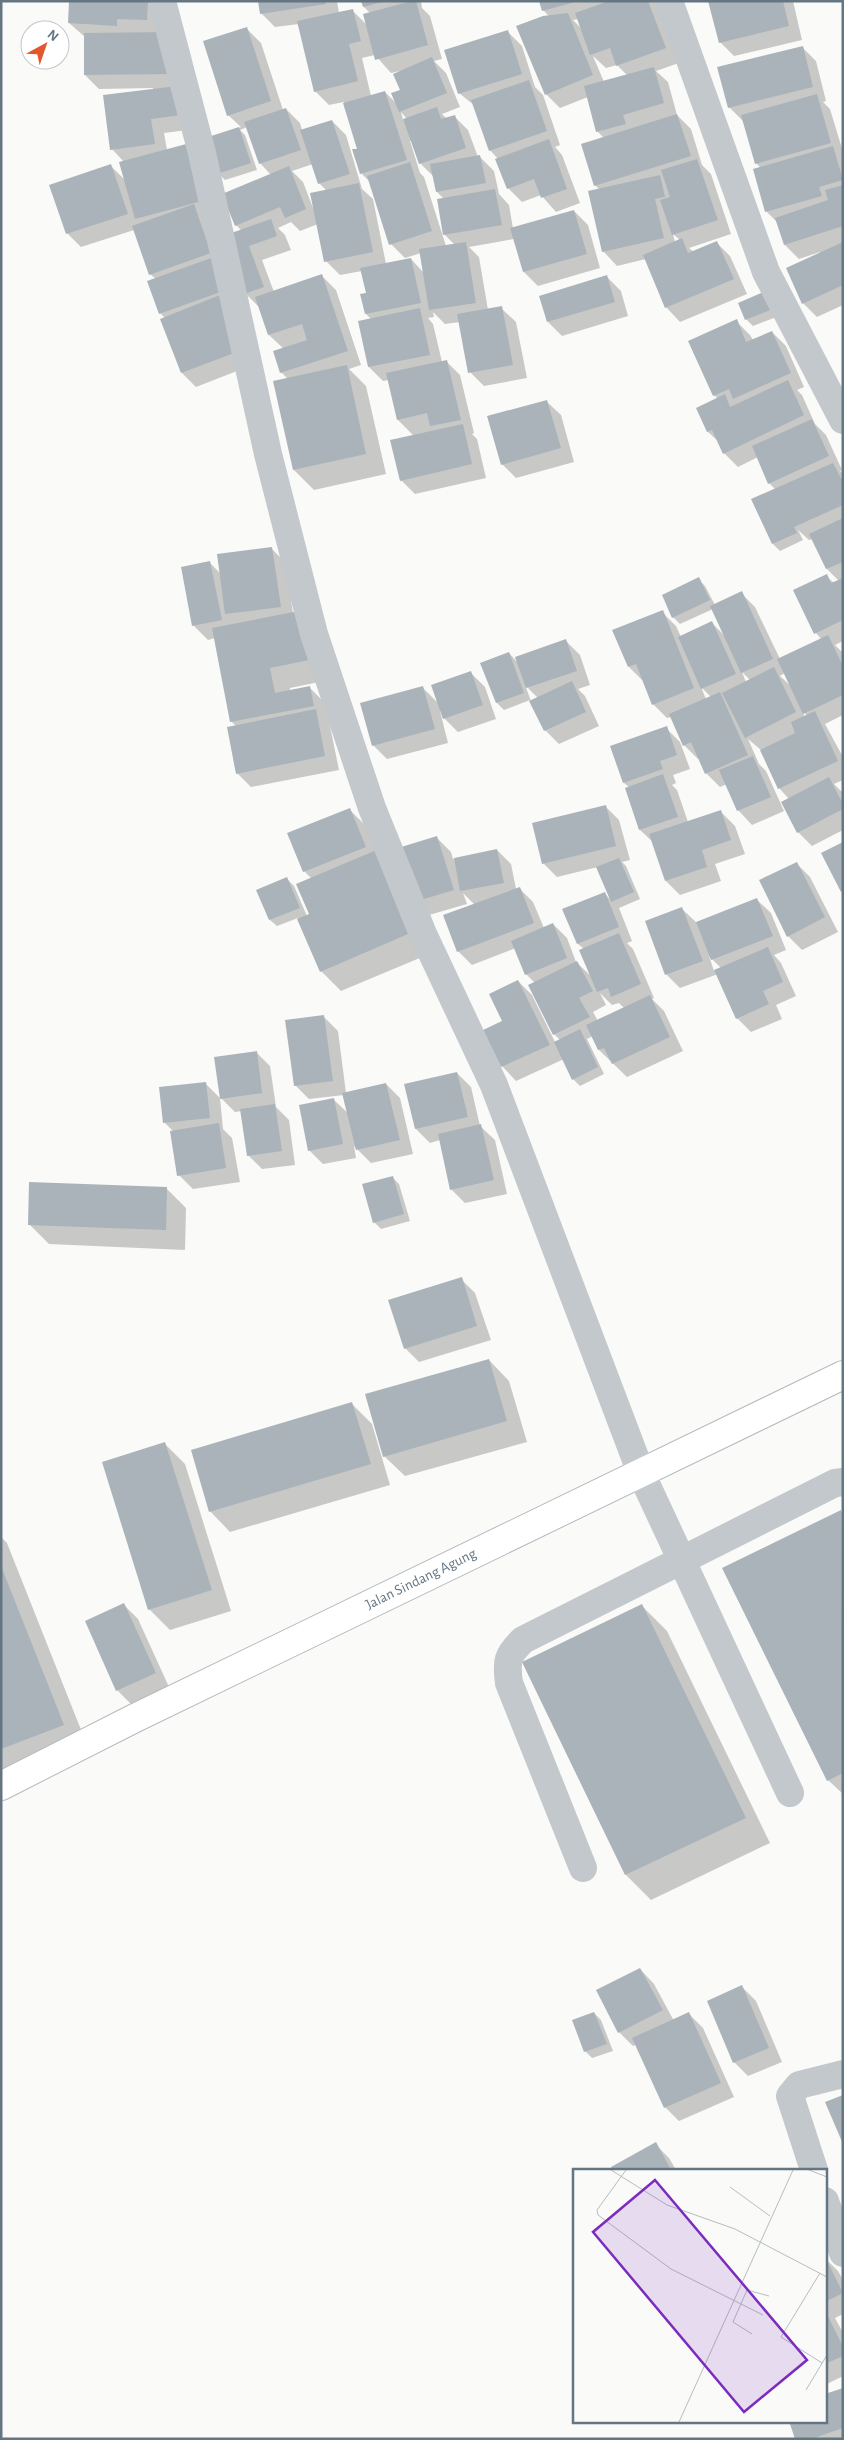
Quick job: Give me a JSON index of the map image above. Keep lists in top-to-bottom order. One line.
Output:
{"streets":{"main road":["Jalan Sindang Agung"]},"north":"top right"}
